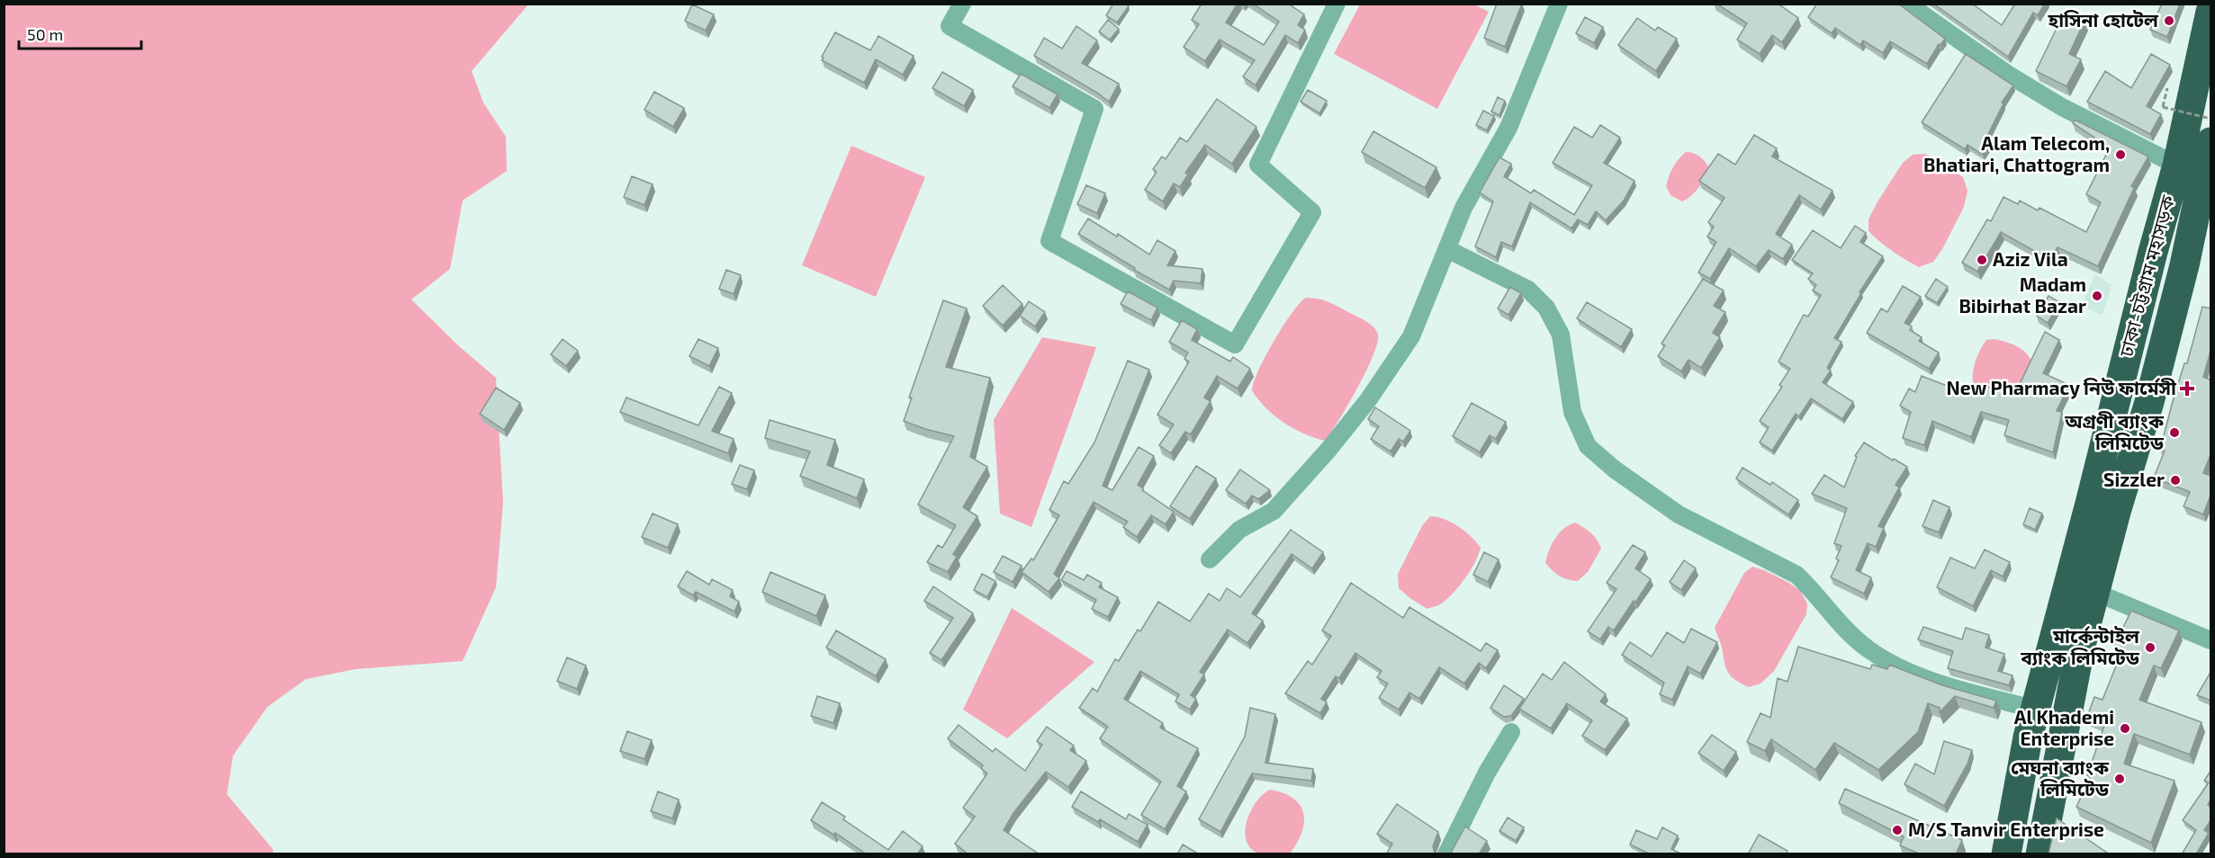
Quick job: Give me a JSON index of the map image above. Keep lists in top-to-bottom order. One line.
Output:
{"streets":{"highway":["ঢাকা-চট্টগ্রাম মহাসড়ক"]},"places":{"other":["হাসিনা হোটেল","Alam Telecom, Bhatiari, Chattogram","Aziz Vila","Madam Bibirhat Bazar","অগ্রণী ব্যাংক লিমিটেড","Sizzler","মার্কেন্টাইল ব্যাংক লিমিটেড","Al Khademi Enterprise","মেঘনা ব্যাংক লিমিটেড","M/S Tanvir Enterprise"],"health":["New Pharmacy নিউ ফার্মেসী"]},"scale_bar":"50 m"}
